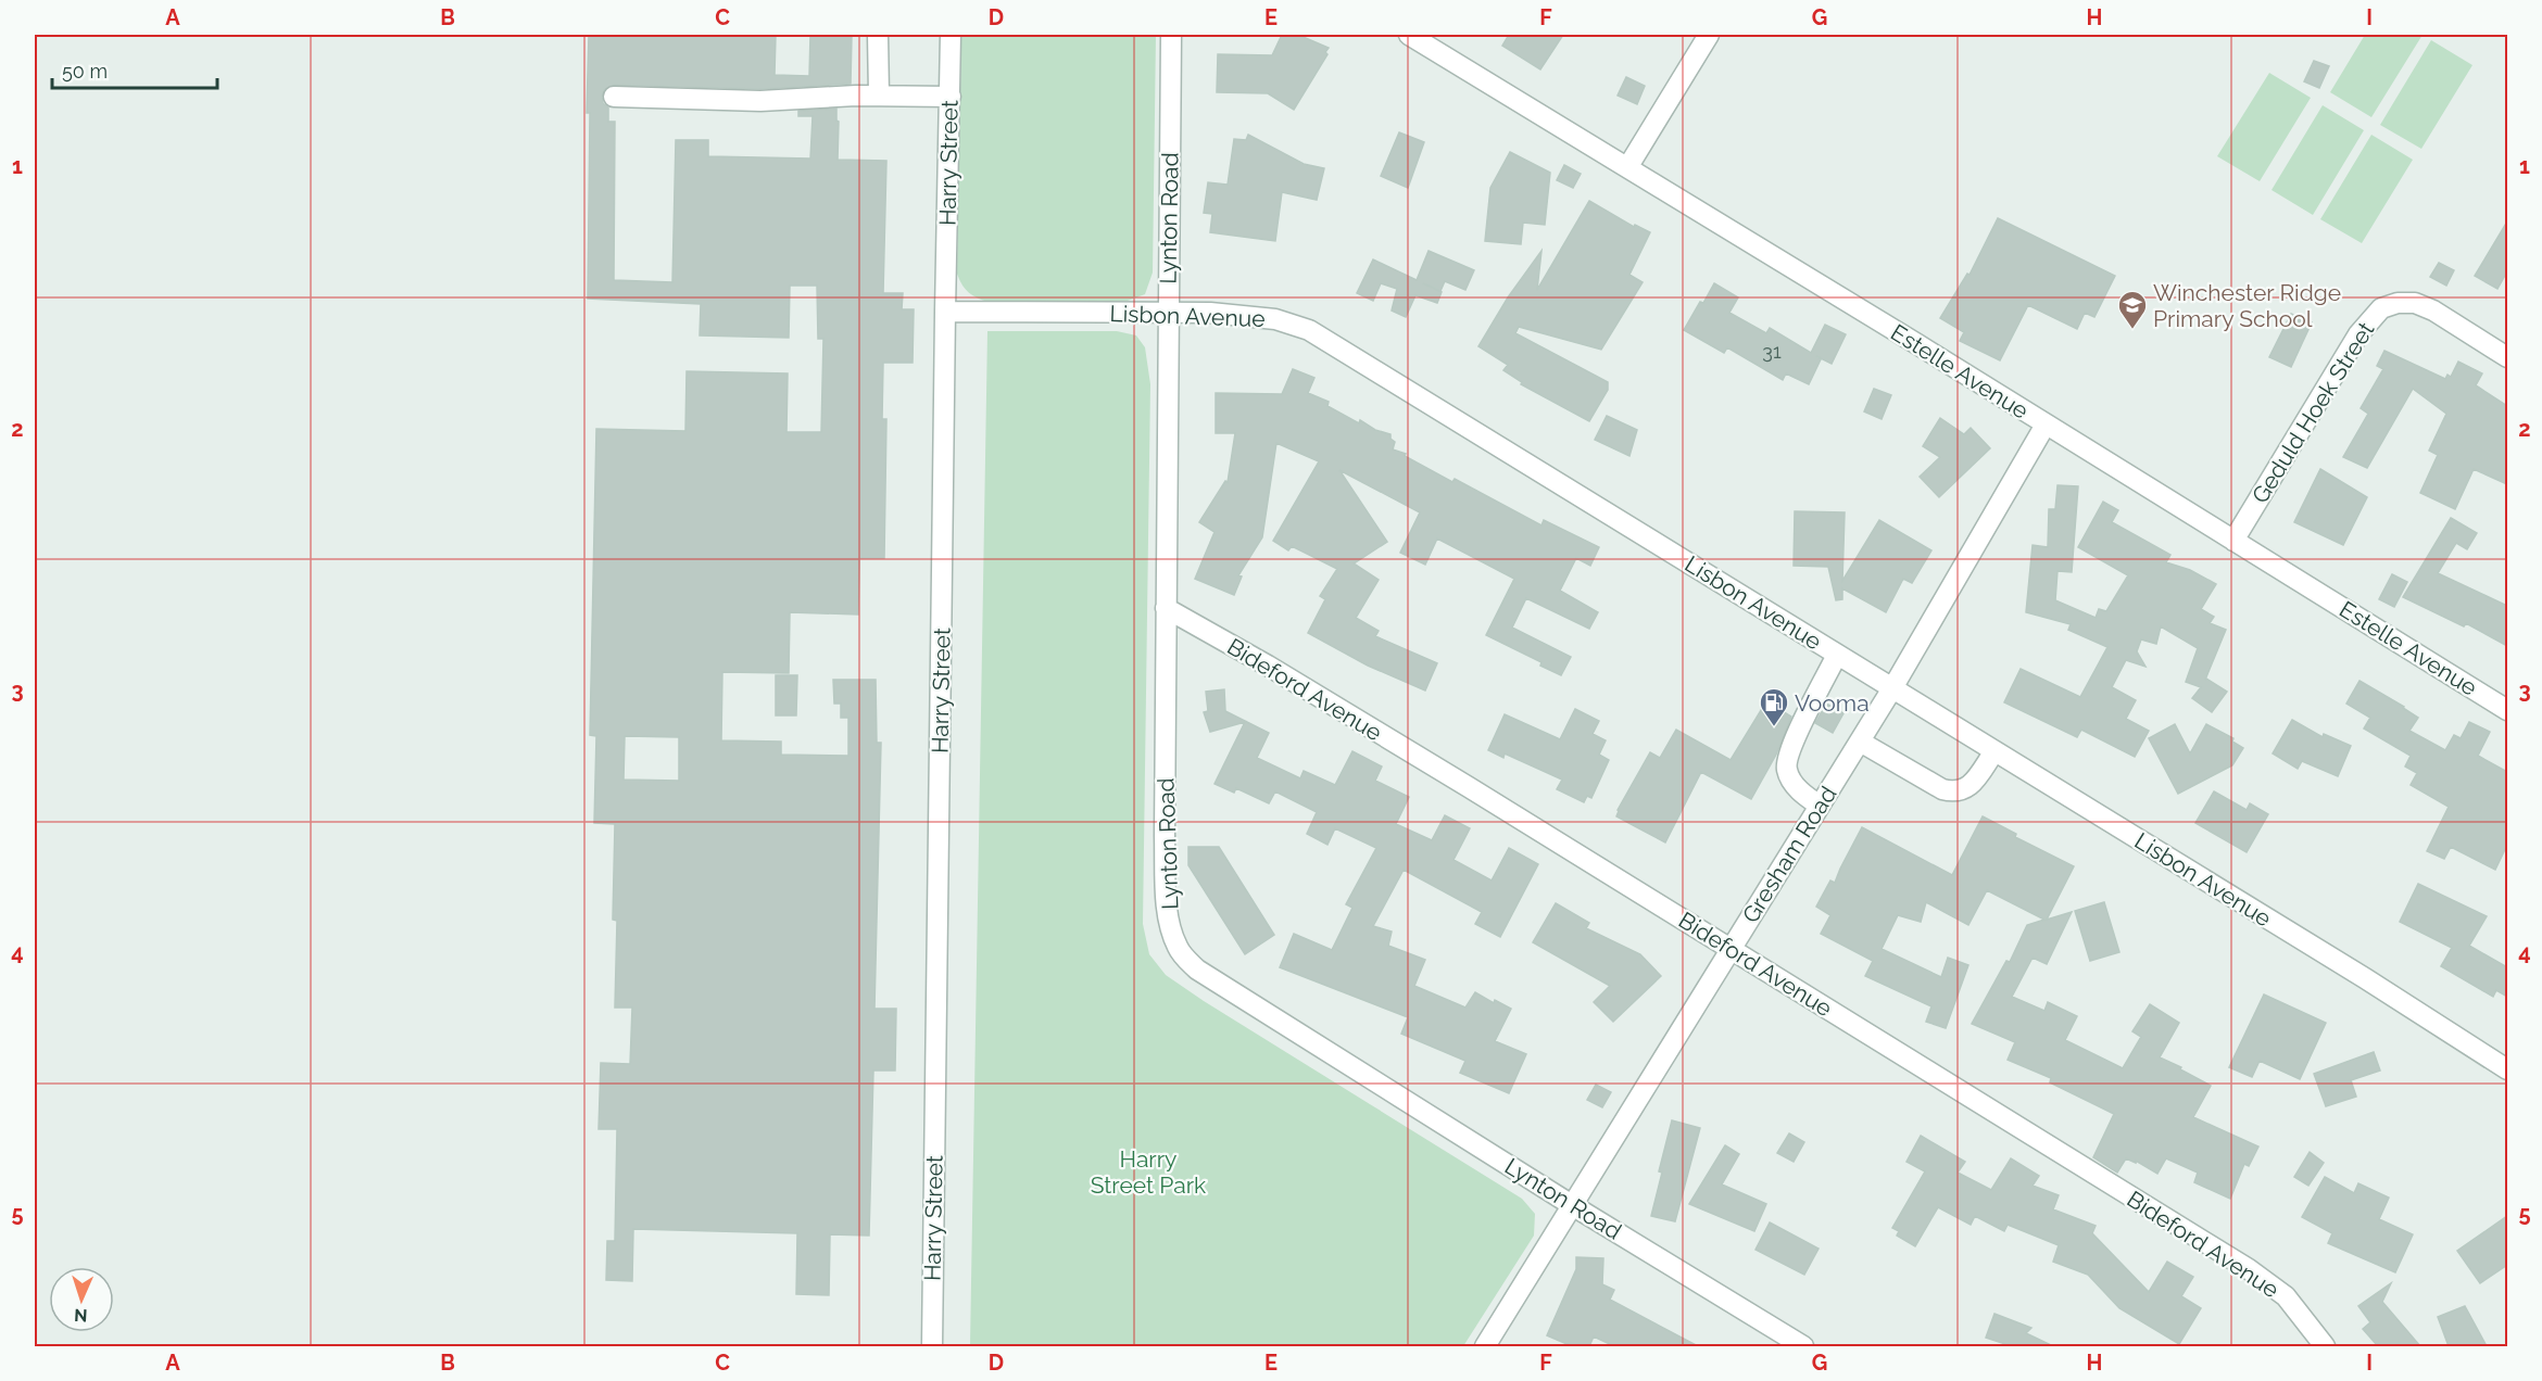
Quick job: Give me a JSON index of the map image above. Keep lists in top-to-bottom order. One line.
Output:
{"streets":{"street":["Harry Street","Lynton Road","Lisbon Avenue","Estelle Avenue","Geduld Hoek Street","Bideford Avenue","Gresham Road"]},"crossings":[["Harry Street","Lisbon Avenue"],["Lynton Road","Lisbon Avenue"],["Lynton Road","Bideford Avenue"],["Lynton Road","Gresham Road"],["Lisbon Avenue","Gresham Road"],["Estelle Avenue","Geduld Hoek Street"],["Estelle Avenue","Gresham Road"],["Bideford Avenue","Gresham Road"]],"parks":["Harry Street Park"],"places":{"school or university":["Winchester Ridge Primary School"],"fuel station":["Vooma"]},"house_numbers":["31"],"scale_bar":"50 m","north":"bottom","grid":{"columns":["A","B","C","D","E","F","G","H","I"],"rows":["1","2","3","4","5"]}}
